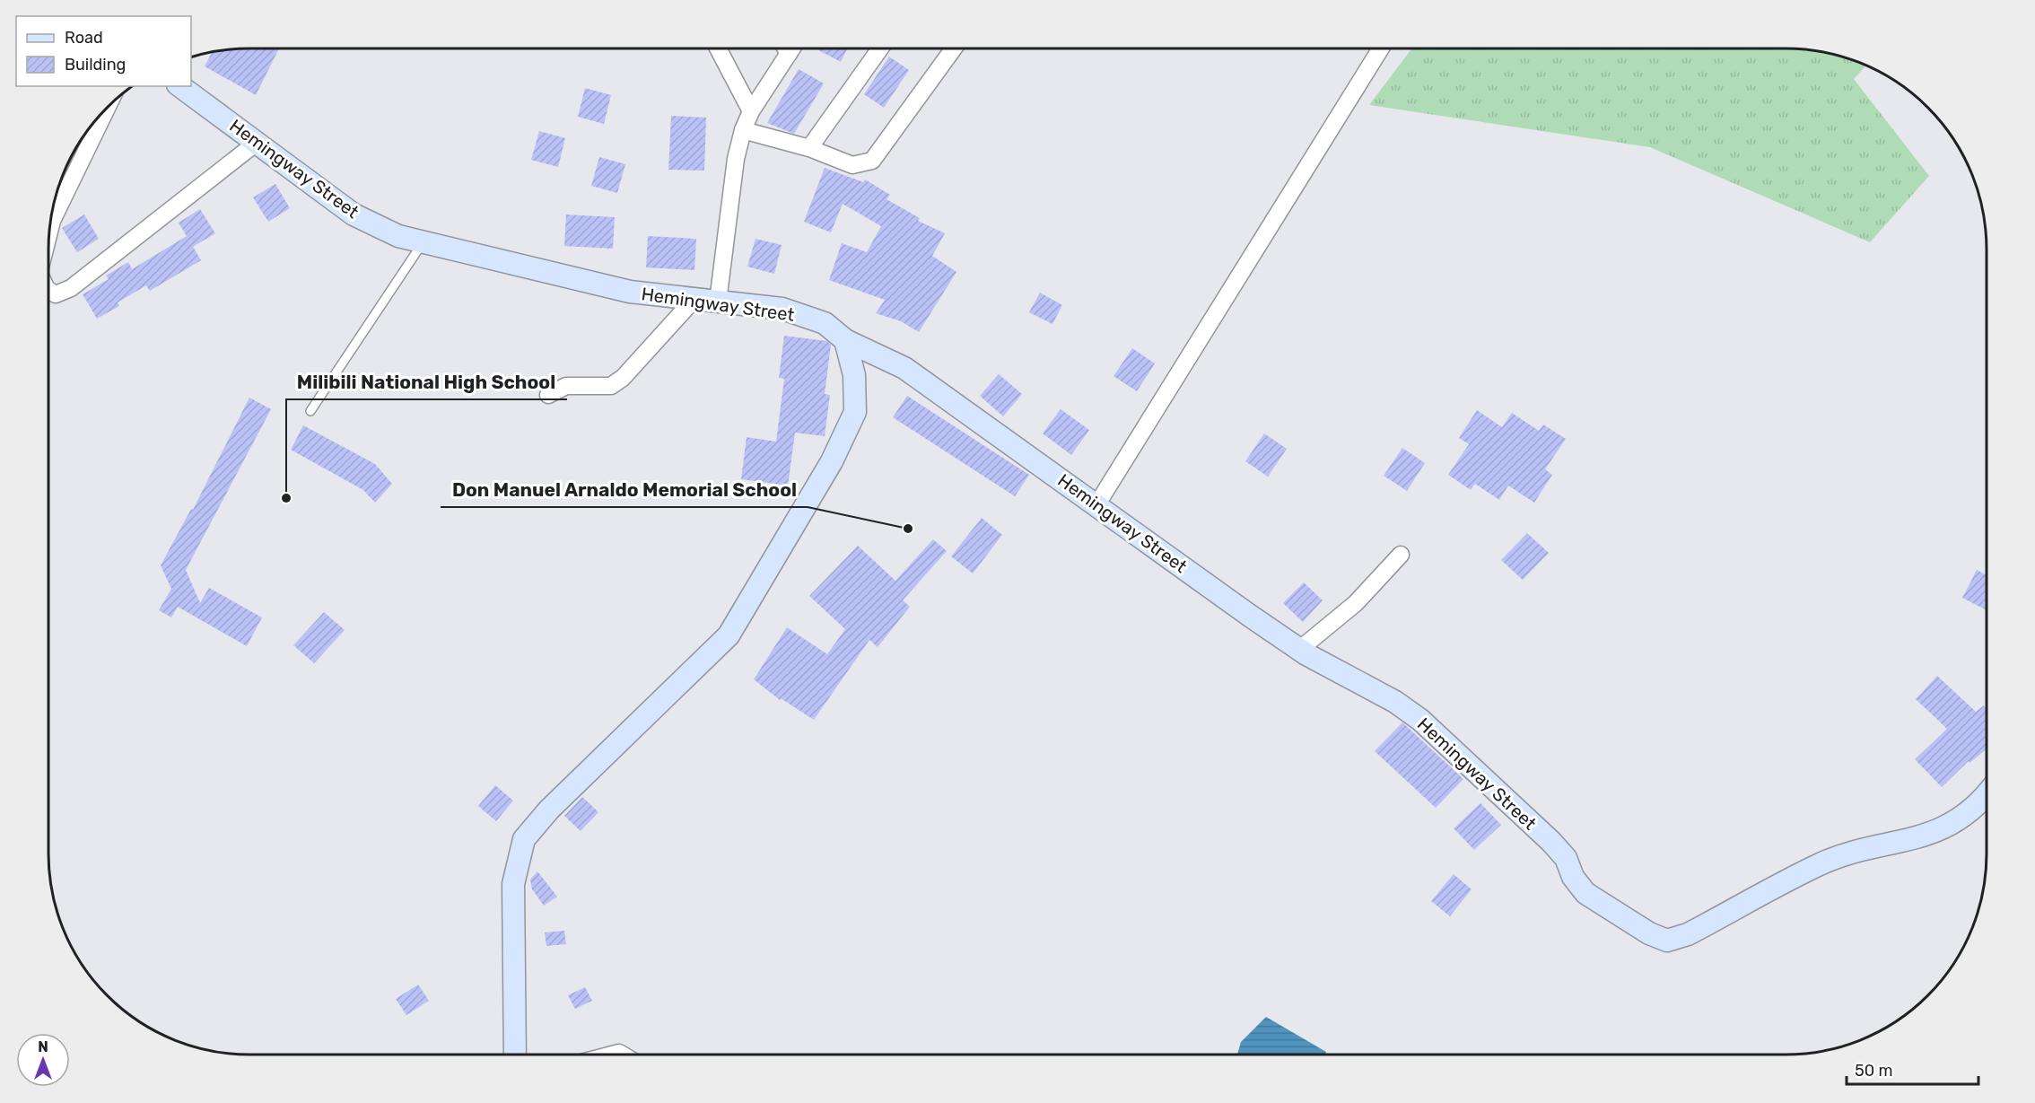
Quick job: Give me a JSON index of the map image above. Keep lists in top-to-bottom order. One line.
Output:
{"streets":{"main road":["Hemingway Street"]},"places":["Milibili National High School","Don Manuel Arnaldo Memorial School"],"legend":["Road","Building"],"scale_bar":"50 m","north":"top"}
